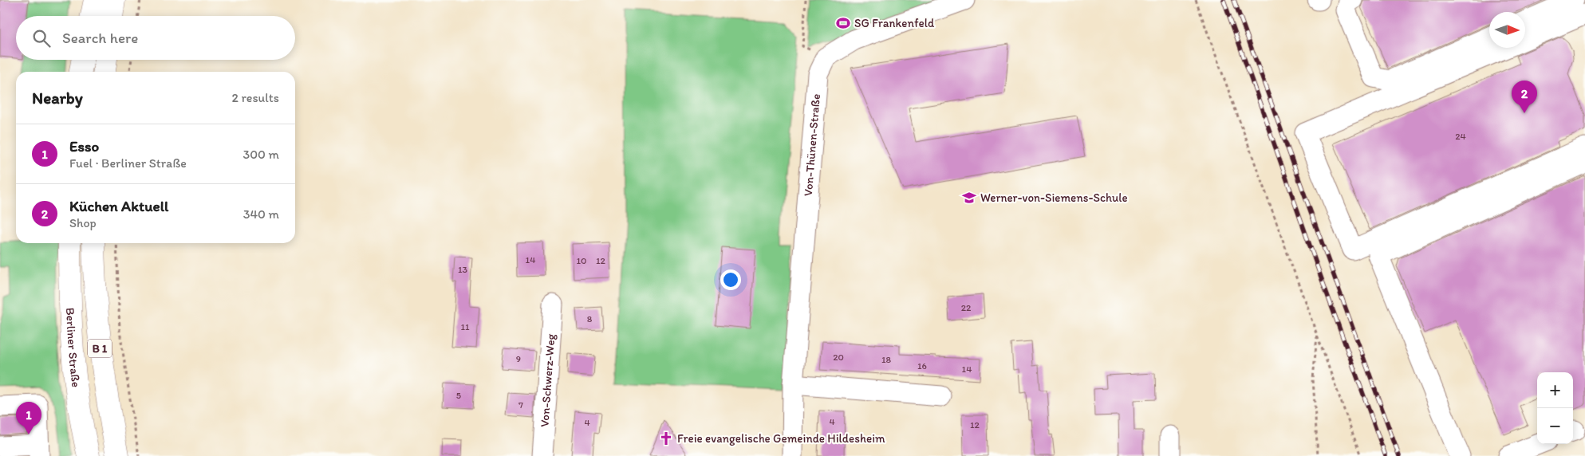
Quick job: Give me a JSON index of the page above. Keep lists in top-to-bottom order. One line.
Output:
{"streets":{"main road":["Berliner Straße","B 1"],"street":["Von-Thünen-Straße","Von-Schwerz-Weg"]},"places":{"sports":["SG Frankenfeld"],"school or university":["Werner-von-Siemens-Schule"],"church":["Freie evangelische Gemeinde Hildesheim"]},"house_numbers":["24","14","10","12","13","22","8","11","20","9","18","16","14","5","7","4","4","12"],"north":"right","page":{"search":"Search here","heading":["Nearby","2 results"],"pins":["2","1"],"list":[{"mark":"1","name":"Esso","note":"Fuel · Berliner Straße","value":"300 m"},{"mark":"2","name":"Küchen Aktuell","note":"Shop","value":"340 m"}],"map_buttons":["+","−"]}}
